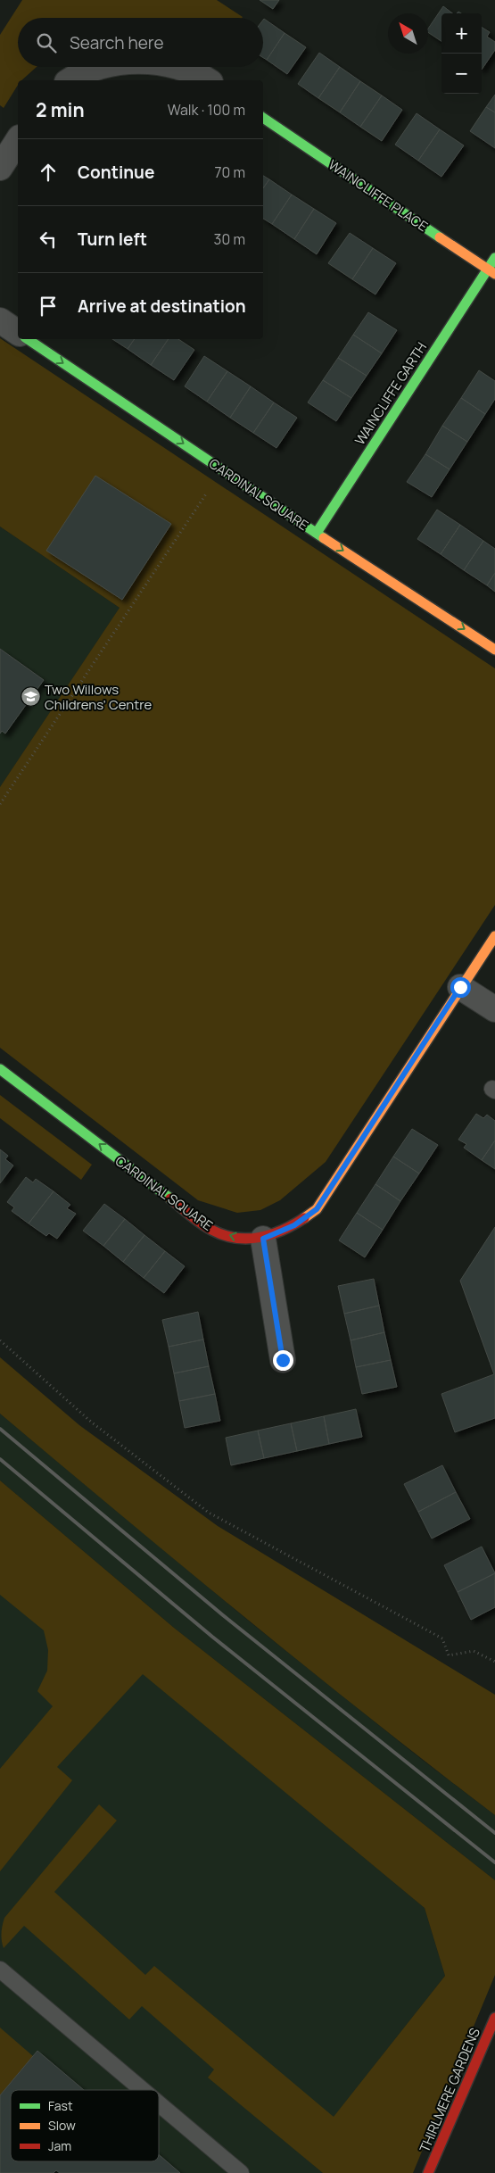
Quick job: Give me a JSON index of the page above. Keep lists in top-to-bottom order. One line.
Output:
{"streets":{"street":["WAINCLIFFE PLACE","WAINCLIFFE GARTH","CARDINAL SQUARE","THIRLMERE GARDENS"]},"crossings":[["WAINCLIFFE PLACE","WAINCLIFFE GARTH"],["WAINCLIFFE GARTH","CARDINAL SQUARE"]],"places":{"school or university":["Two Willows Childrens' Centre"]},"legend":["Fast","Slow","Jam"],"north":"top left","page":{"map_buttons":["+","−"],"search":"Search here","heading":["2 min","Walk · 100 m"],"list":[["Continue","70 m"],["Turn left","30 m"],"Arrive at destination"]}}
